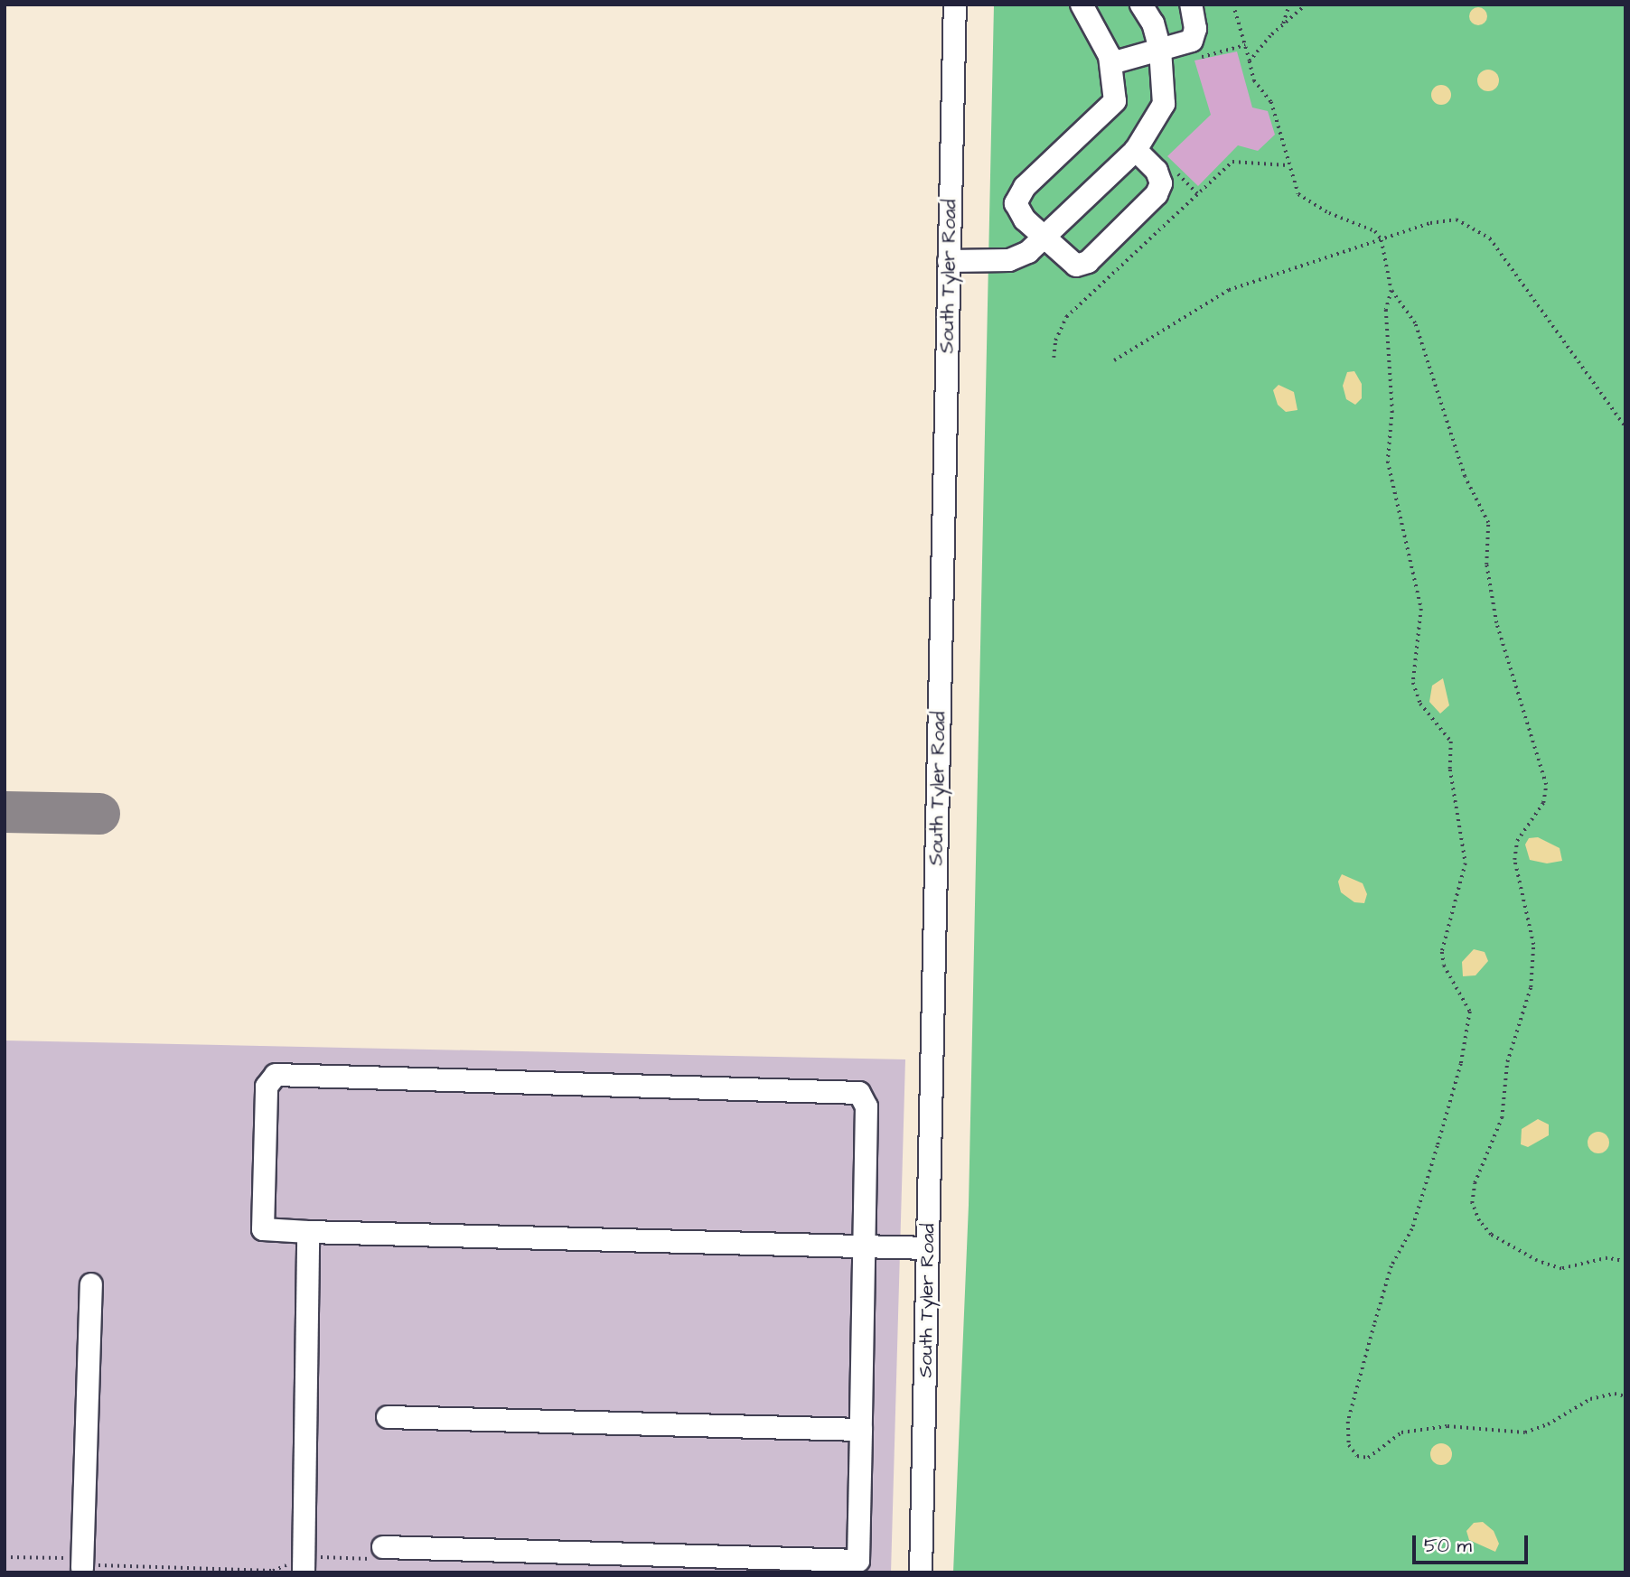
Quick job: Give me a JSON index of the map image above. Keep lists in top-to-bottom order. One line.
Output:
{"streets":{"street":["South Tyler Road"]},"scale_bar":"50 m"}
